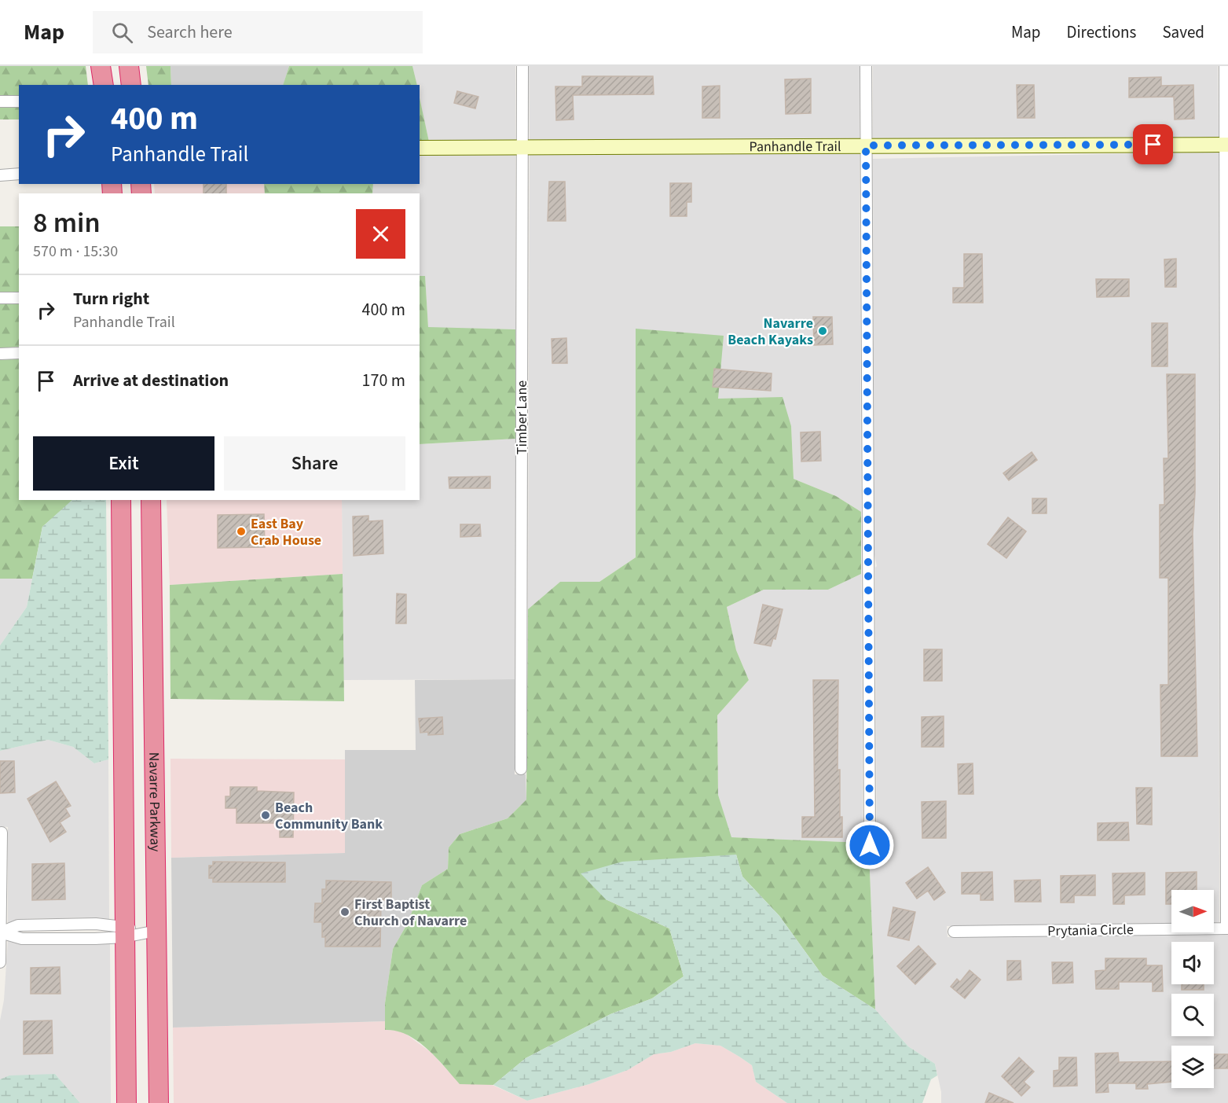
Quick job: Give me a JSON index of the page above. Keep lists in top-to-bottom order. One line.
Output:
{"streets":{"highway":["Navarre Parkway"],"street":["Panhandle Trail","Timber Lane","Prytania Circle"]},"crossings":[["Panhandle Trail","Timber Lane"]],"places":["Navarre Beach Kayaks","East Bay Crab House","Beach Community Bank","First Baptist Church of Navarre"],"north":"right","page":{"header":"Map","search":"Search here","nav":["Map","Directions","Saved"],"turn":["400 m","Panhandle Trail"],"heading":["8 min","570 m · 15:30"],"list":[{"name":"Turn right","note":"Panhandle Trail","value":"400 m"},{"name":"Arrive at destination","value":"170 m"}],"buttons":["Exit","Share"]}}
